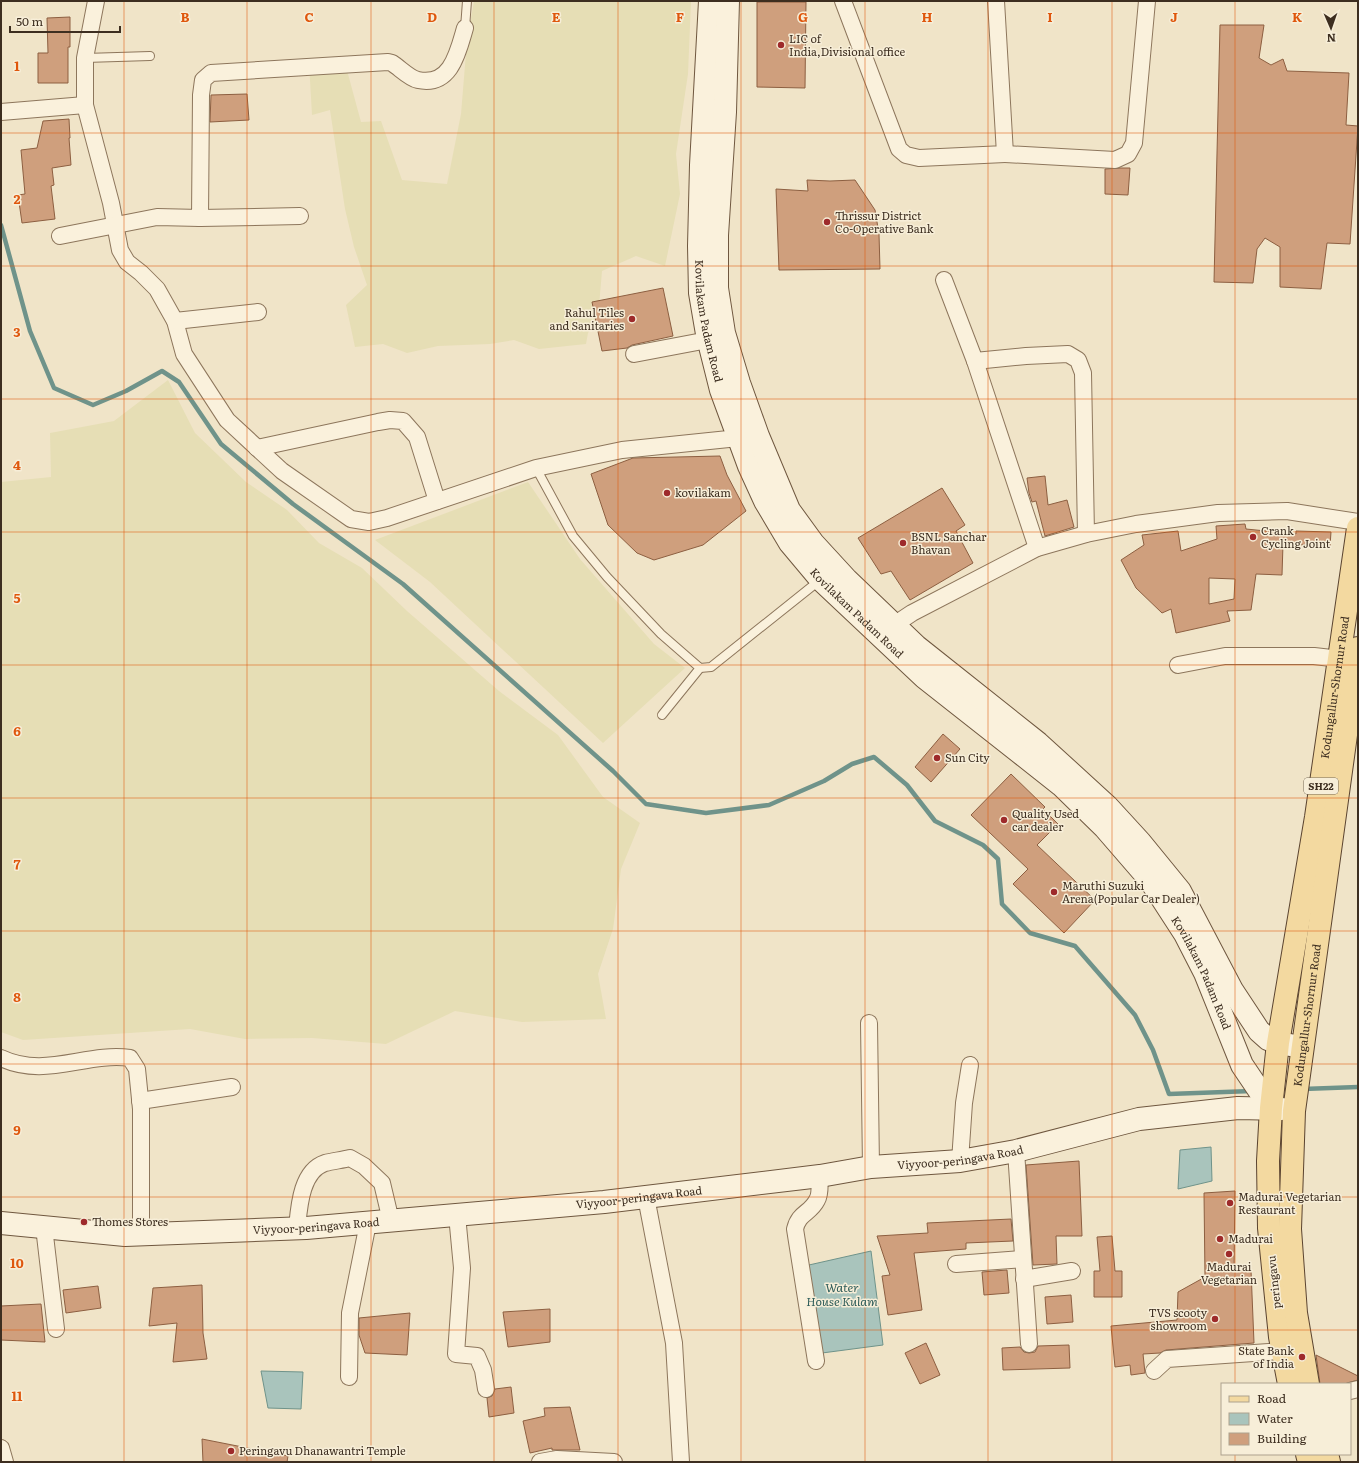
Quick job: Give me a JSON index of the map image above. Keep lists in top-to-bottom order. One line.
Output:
{"streets":{"main road":["Kovilakam Padam Road","Kodungallur-Shornur Road","SH22","Viyyoor-peringava Road","peringavu"]},"crossings":[["Kovilakam Padam Road","Kodungallur-Shornur Road"],["Kodungallur-Shornur Road","Viyyoor-peringava Road"],["Kodungallur-Shornur Road","peringavu"],["Viyyoor-peringava Road","peringavu"]],"water":["Water House Kulam"],"places":["LIC of India,Divisional office","Thrissur District Co-Operative Bank","Rahul Tiles and Sanitaries","kovilakam","Crank Cycling Joint","BSNL Sanchar Bhavan","Sun City","Quality Used car dealer","Maruthi Suzuki Arena(Popular Car Dealer)","Madurai Vegetarian Restaurant","Thomes Stores","Madurai","Madurai Vegetarian","TVS scooty showroom","State Bank of India","Peringavu Dhanawantri Temple"],"legend":["Road","Water","Building"],"scale_bar":"50 m","north":"bottom","grid":{"columns":["B","C","D","E","F","G","H","I","J","K"],"rows":["1","2","3","4","5","6","7","8","9","10","11"]}}
